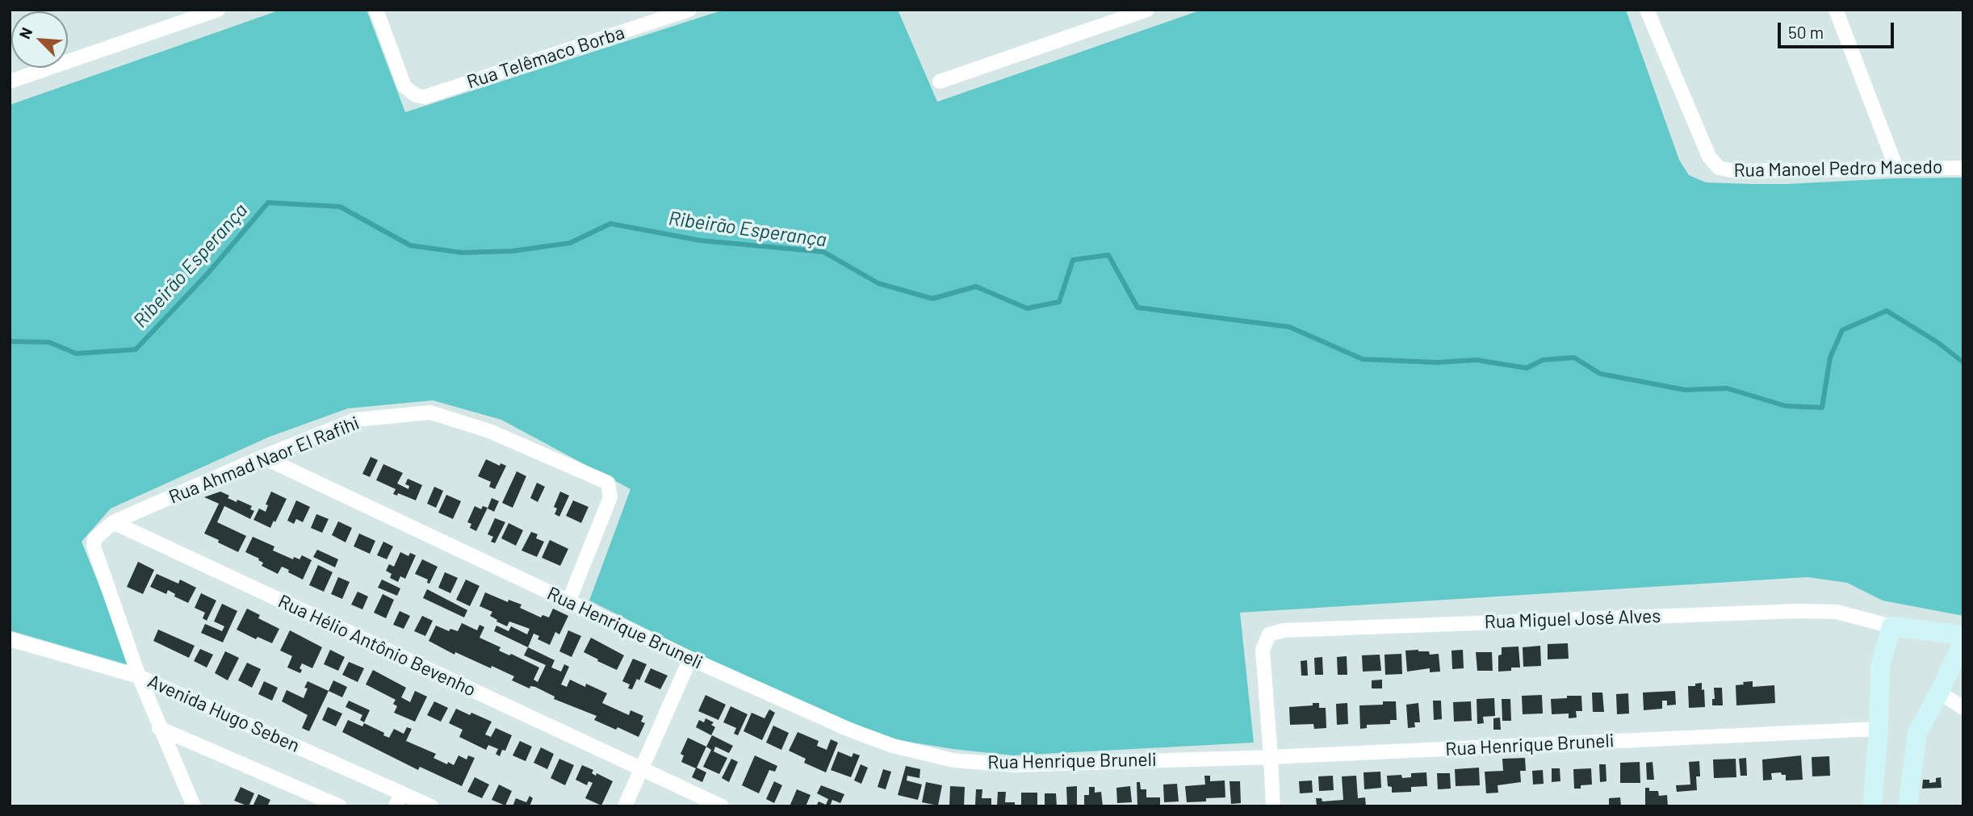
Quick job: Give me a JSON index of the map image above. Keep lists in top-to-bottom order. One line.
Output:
{"streets":{"street":["Rua Telêmaco Borba","Rua Manoel Pedro Macedo","Rua Ahmad Naor El Rafihi","Rua Miguel José Alves","Rua Henrique Bruneli","Rua Hélio Antônio Bevenho","Avenida Hugo Seben"]},"crossings":[["Rua Ahmad Naor El Rafihi","Rua Henrique Bruneli"],["Rua Ahmad Naor El Rafihi","Rua Hélio Antônio Bevenho"],["Rua Ahmad Naor El Rafihi","Avenida Hugo Seben"],["Rua Miguel José Alves","Rua Henrique Bruneli"]],"water":["Ribeirão Esperança"],"scale_bar":"50 m","north":"top left"}
